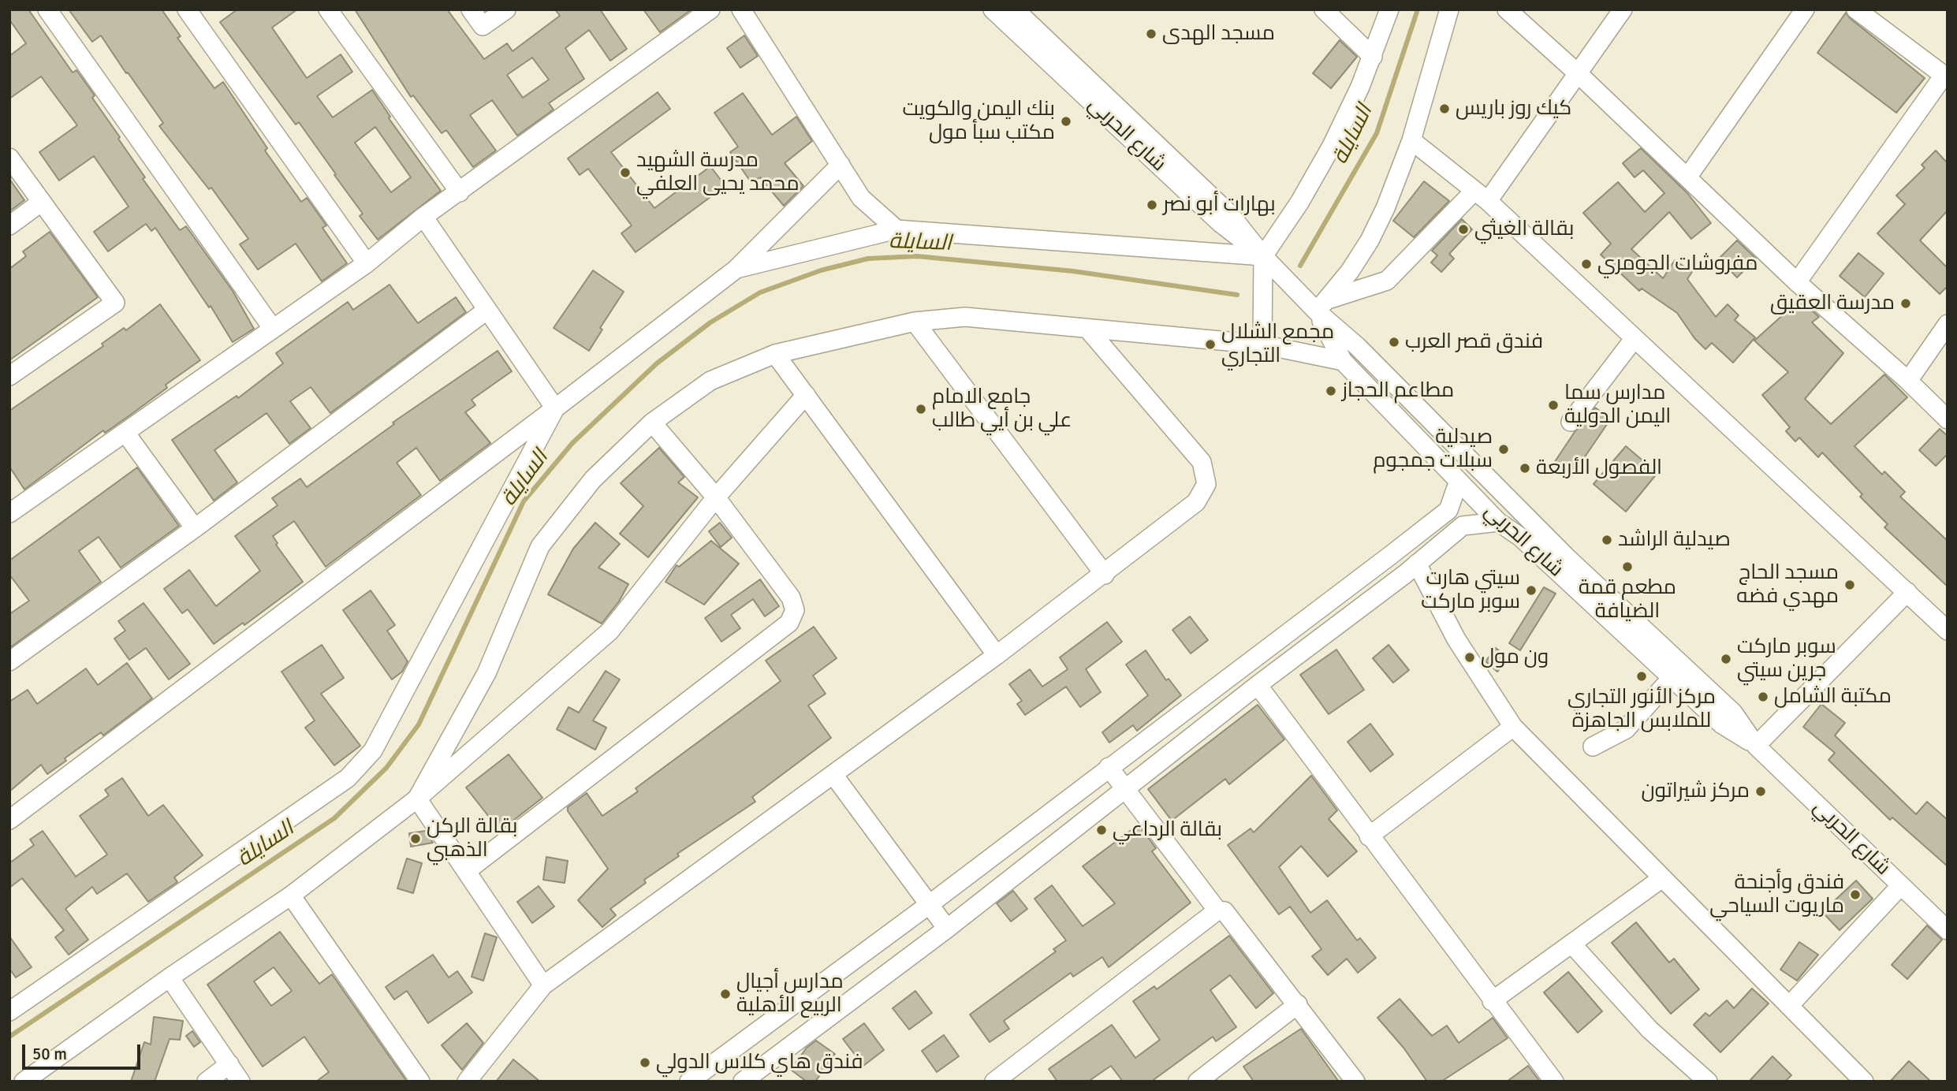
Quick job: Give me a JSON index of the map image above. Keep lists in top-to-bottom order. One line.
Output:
{"streets":{"street":["شارع الحربي"]},"water":["السايلة"],"places":["مسجد الهدى","كيك روز باريس","بنك اليمن والكويت مكتب سبأ مول","مدرسة الشهيد محمد يحيى العلفي","بهارات أبو نصر","بقالة الغيثي","مفروشات الجومري","مدرسة العقيق","فندق قصر العرب","مجمع الشلال التجاري","مطاعم الحجاز","مدارس سما اليمن الدولية","جامع الامام علي بن أيي طالب","صيدلية سبلات جمجوم","الفصول الأربعة","صيدلية الراشد","مطعم قمة الضيافة","مسجد الحاج مهدي فضه","سيتي هارت سوبر ماركت","ون مول","سوبر ماركت جرين سيتي","مركز الأنور التجاري للملابس الجاهزة","مكتبة الشامل","مركز شيراتون","بقالة الرداعي","بقالة الركن الذهبي","فندق وأجنحة ماريوت السياحي","مدارس أجيال الربيع الأهلية","فندق هاي كلاس الدولي"],"scale_bar":"50 m"}
